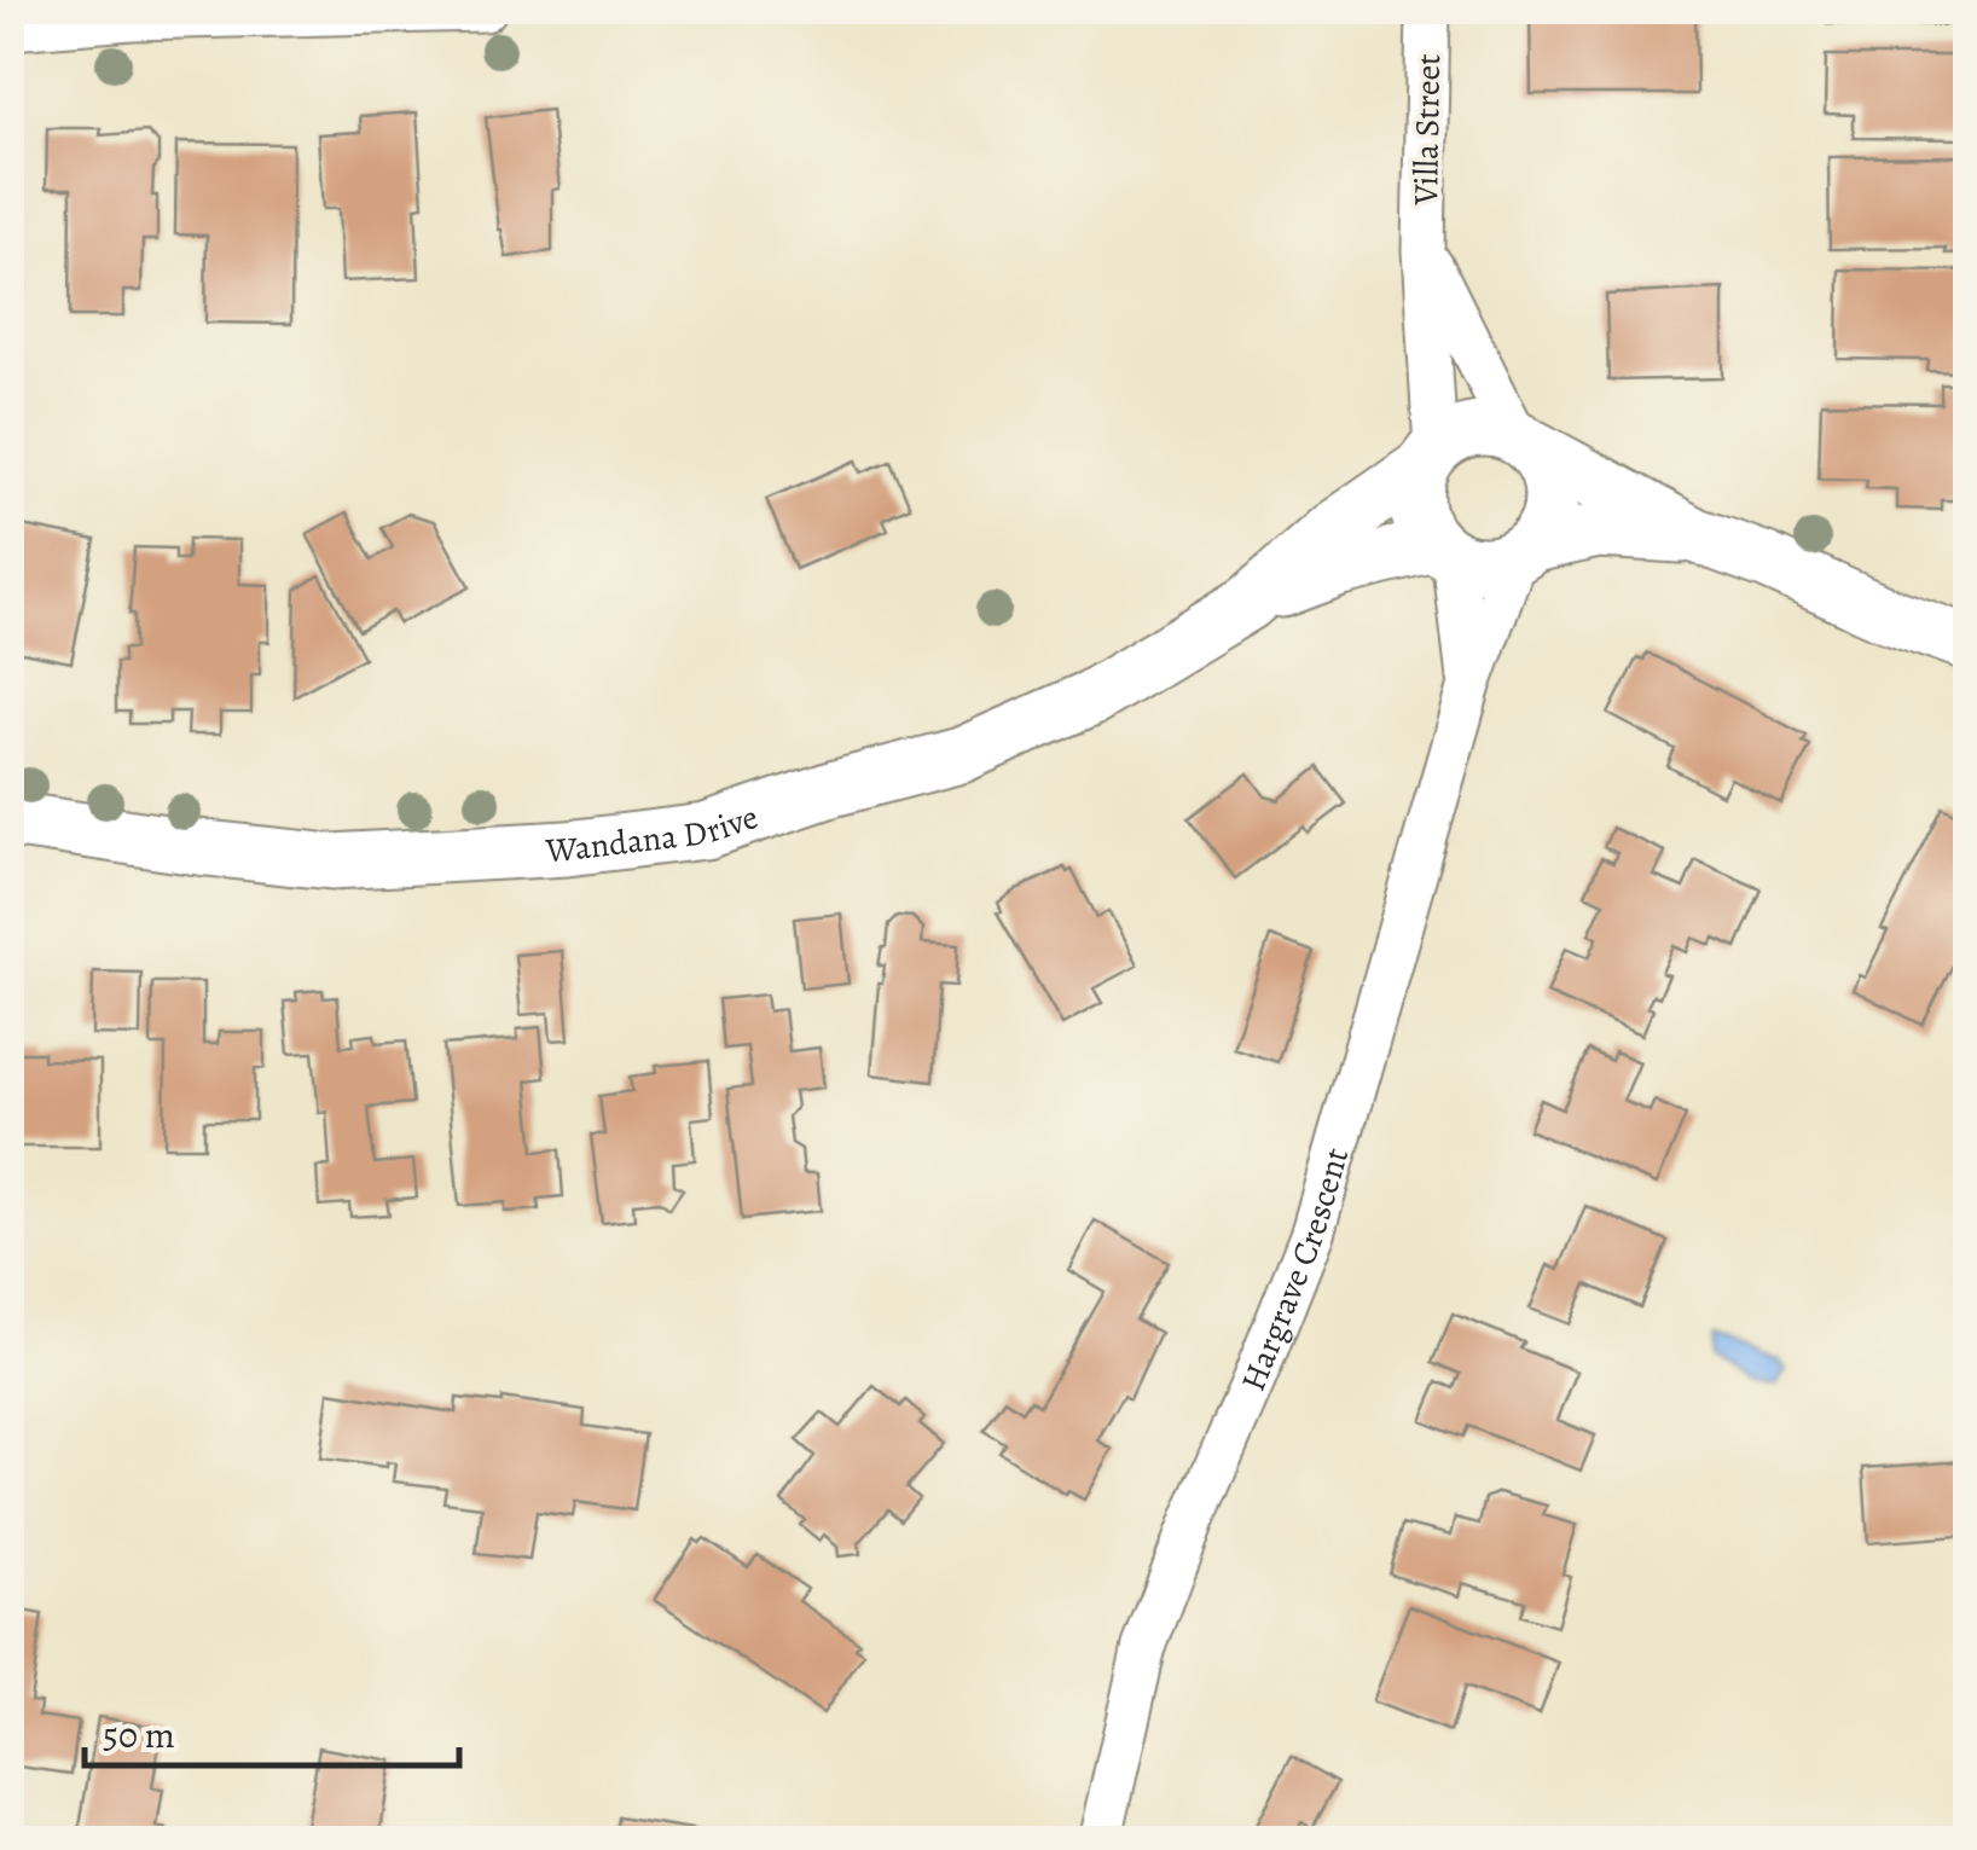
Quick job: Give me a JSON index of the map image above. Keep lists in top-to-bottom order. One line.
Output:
{"streets":{"street":["Villa Street","Wandana Drive","Hargrave Crescent"]},"crossings":[["Villa Street","Wandana Drive"],["Villa Street","Hargrave Crescent"],["Wandana Drive","Hargrave Crescent"]],"scale_bar":"50 m"}
